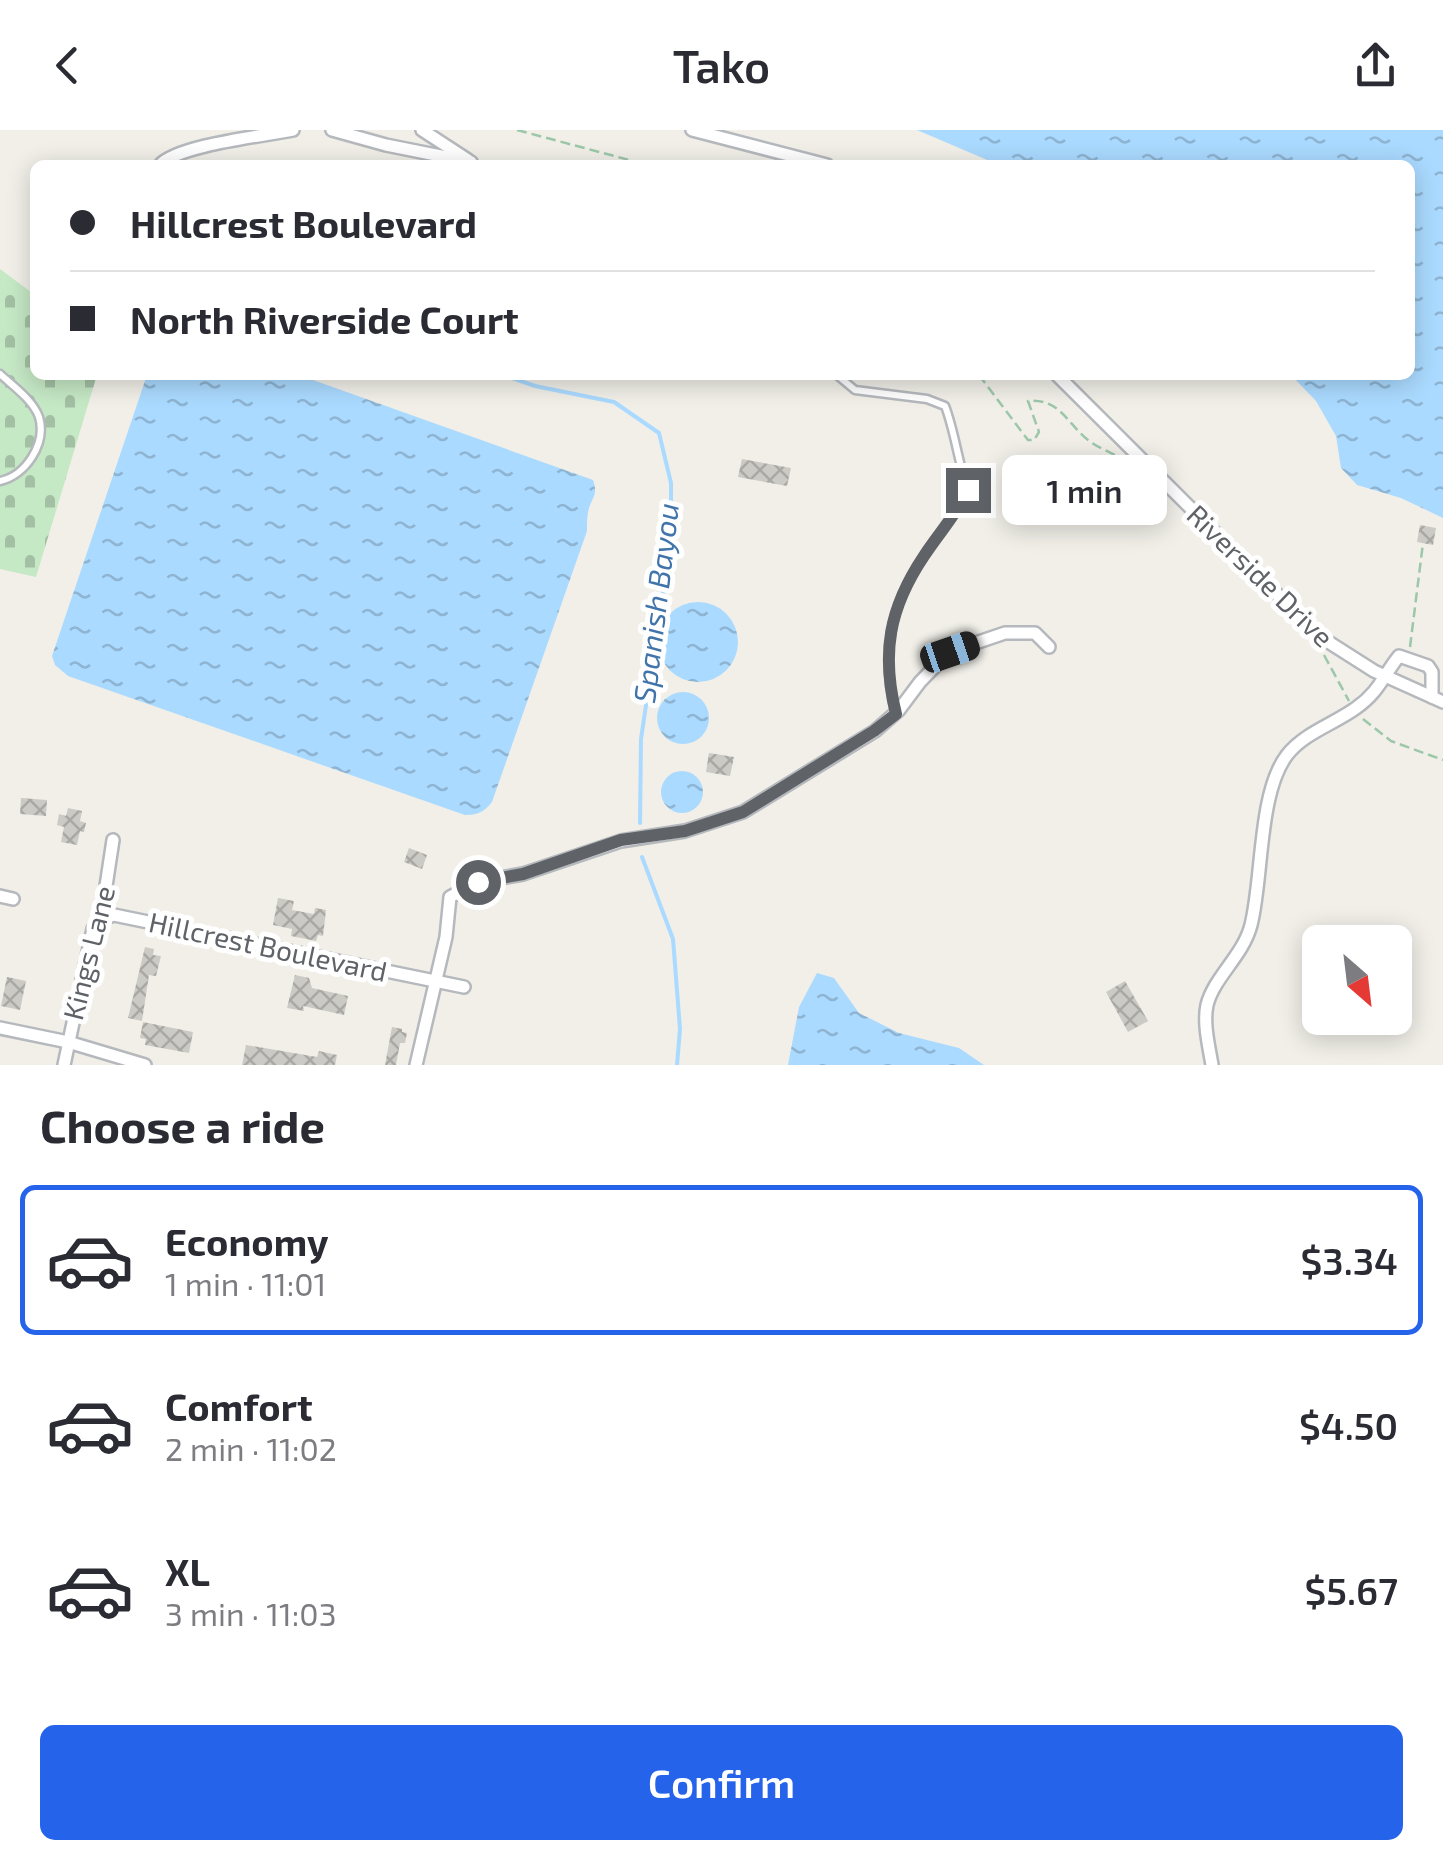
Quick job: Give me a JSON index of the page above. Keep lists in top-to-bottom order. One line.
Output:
{"streets":{"street":["Riverside Drive","Hillcrest Boulevard","Kings Lane"]},"crossings":[["Hillcrest Boulevard","Kings Lane"]],"water":["Spanish Bayou"],"north":"bottom right","page":{"header":"Tako","banner":["Hillcrest Boulevard","North Riverside Court"],"bubble":"1 min","heading":"Choose a ride","list":[{"name":"Economy","note":"1 min · 11:01","value":"$3.34"},{"name":"Comfort","note":"2 min · 11:02","value":"$4.50"},{"name":"XL","note":"3 min · 11:03","value":"$5.67"}],"buttons":"Confirm"}}
